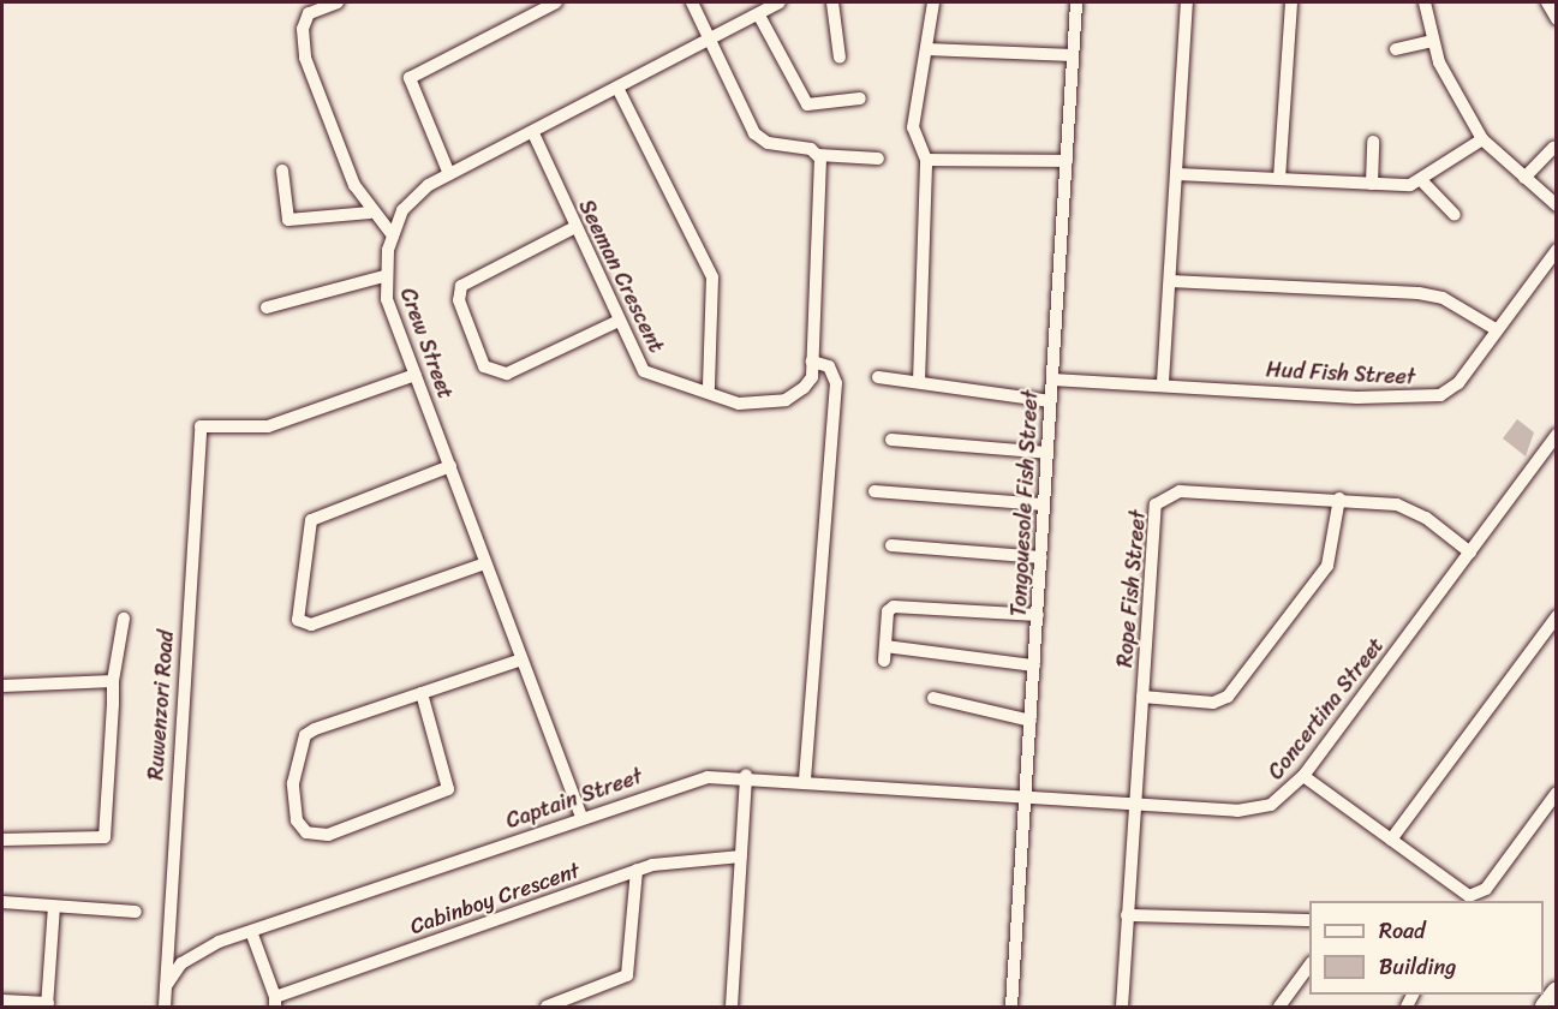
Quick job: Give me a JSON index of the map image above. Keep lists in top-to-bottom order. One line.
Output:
{"streets":{"street":["Seeman Crescent","Crew Street","Hud Fish Street","Tongouesole Fish Street","Rope Fish Street","Ruwenzori Road","Concertina Street","Captain Street","Cabinboy Crescent"]},"crossings":[["Seeman Crescent","Crew Street"],["Crew Street","Ruwenzori Road"],["Crew Street","Captain Street"],["Hud Fish Street","Tongouesole Fish Street"],["Tongouesole Fish Street","Concertina Street"],["Tongouesole Fish Street","Captain Street"],["Rope Fish Street","Concertina Street"],["Ruwenzori Road","Captain Street"],["Concertina Street","Captain Street"]],"legend":["Road","Building"]}
